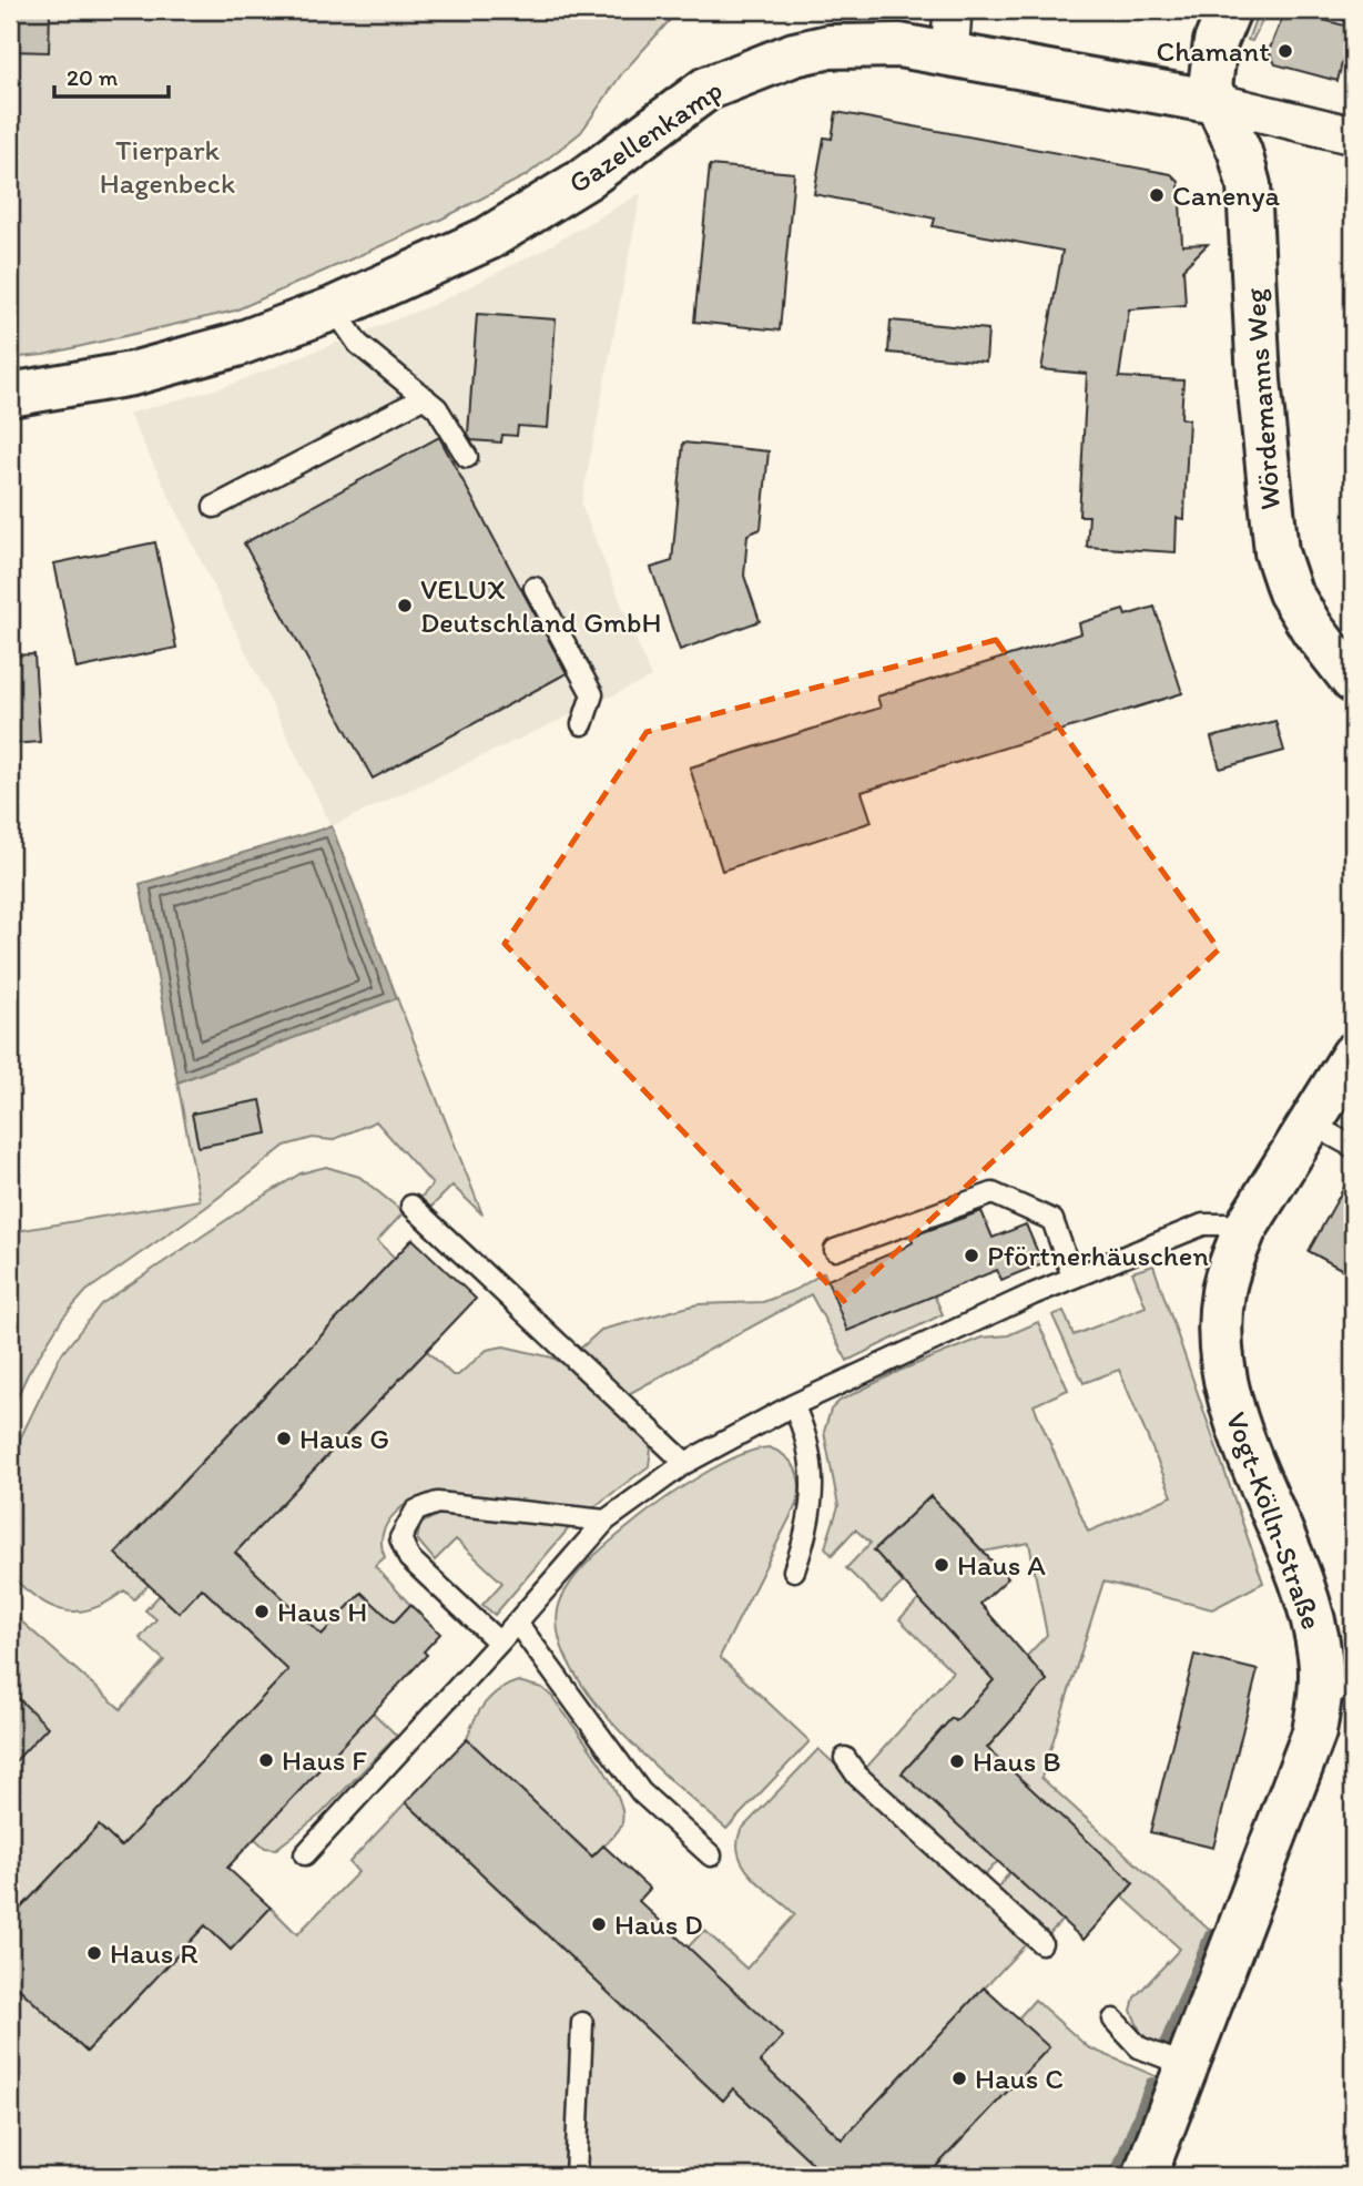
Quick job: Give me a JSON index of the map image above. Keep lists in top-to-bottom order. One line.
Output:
{"streets":{"street":["Gazellenkamp","Wördemanns Weg","Vogt-Kölln-Straße"]},"crossings":[["Gazellenkamp","Wördemanns Weg"]],"parks":["Tierpark Hagenbeck"],"places":["Chamant","Canenya","VELUX Deutschland GmbH","Pförtnerhäuschen","Haus G","Haus A","Haus H","Haus F","Haus B","Haus D","Haus R","Haus C"],"scale_bar":"20 m"}
